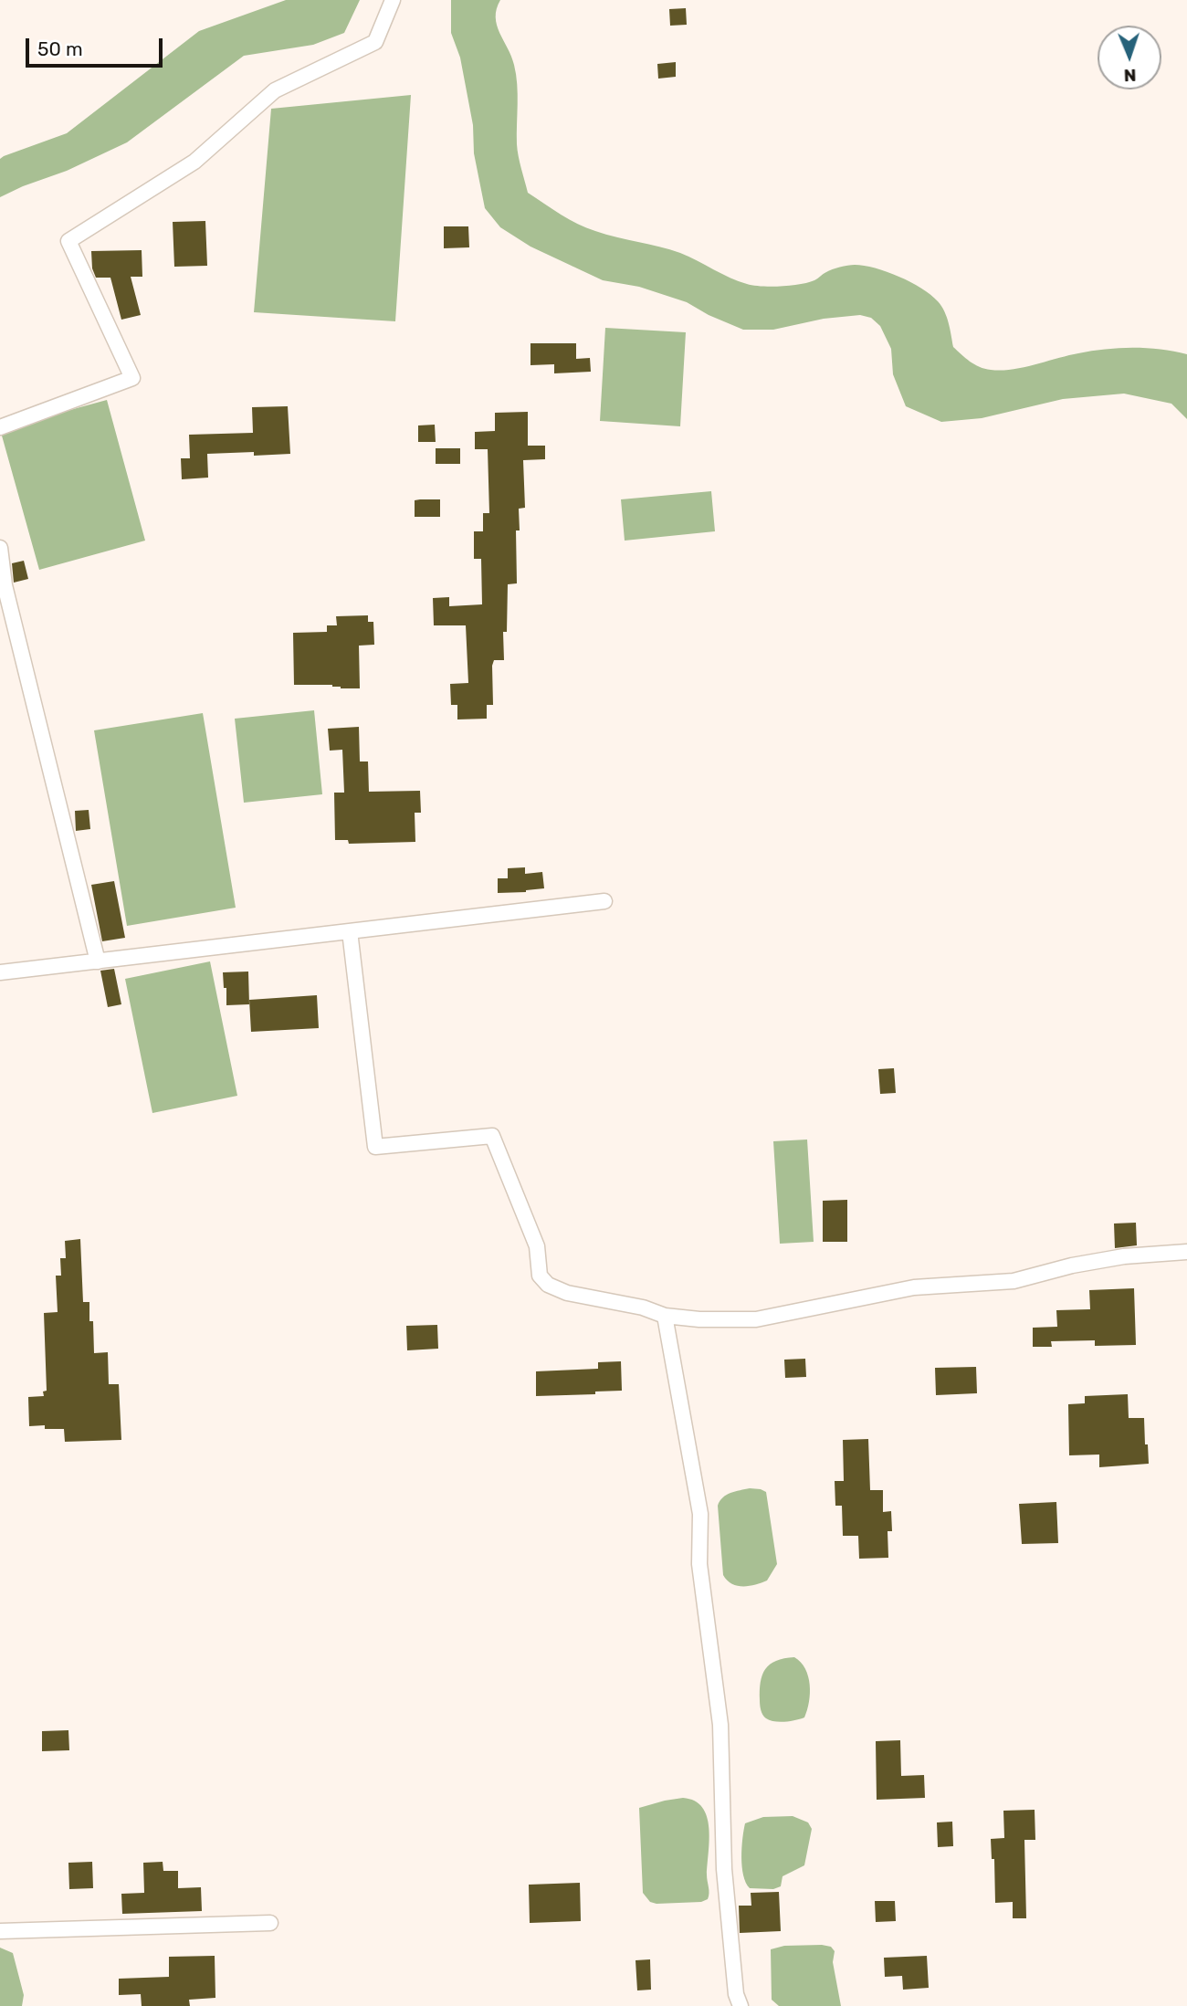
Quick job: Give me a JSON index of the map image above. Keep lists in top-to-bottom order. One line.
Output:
{"scale_bar":"50 m","north":"bottom"}
